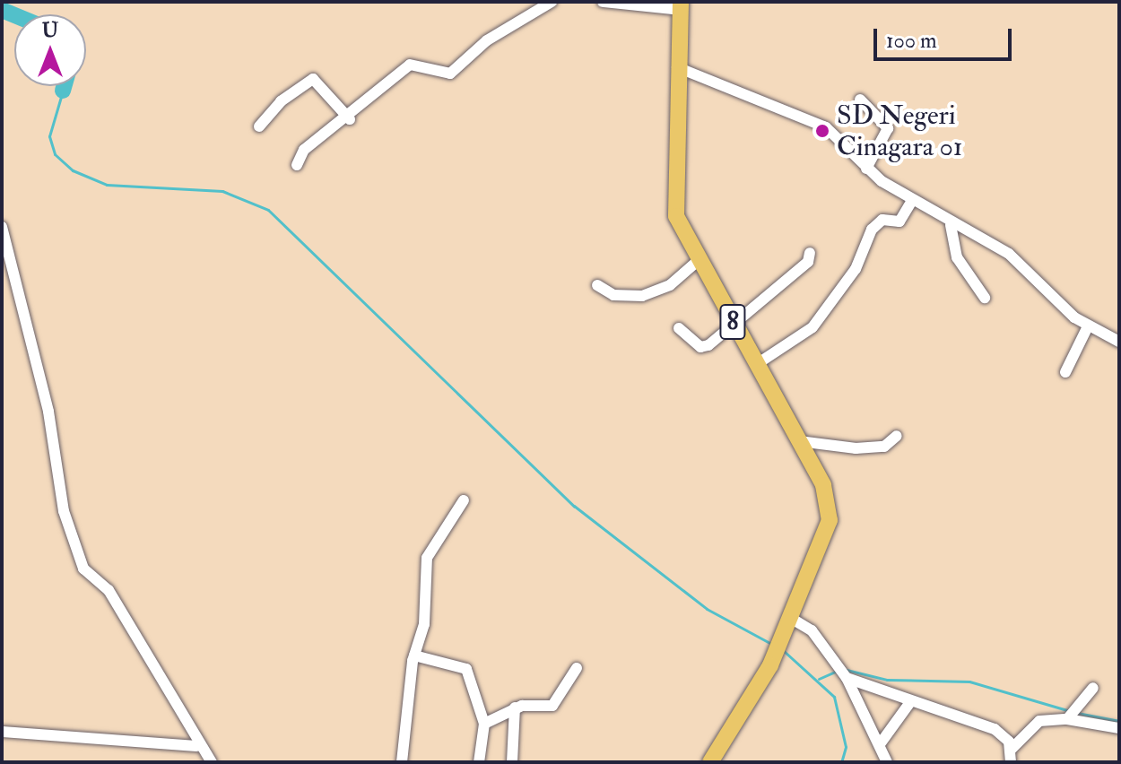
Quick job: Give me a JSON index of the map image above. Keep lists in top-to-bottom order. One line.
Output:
{"streets":{"highway":["8"]},"places":["SD Negeri Cinagara 01"],"scale_bar":"100 m","north":"top"}
